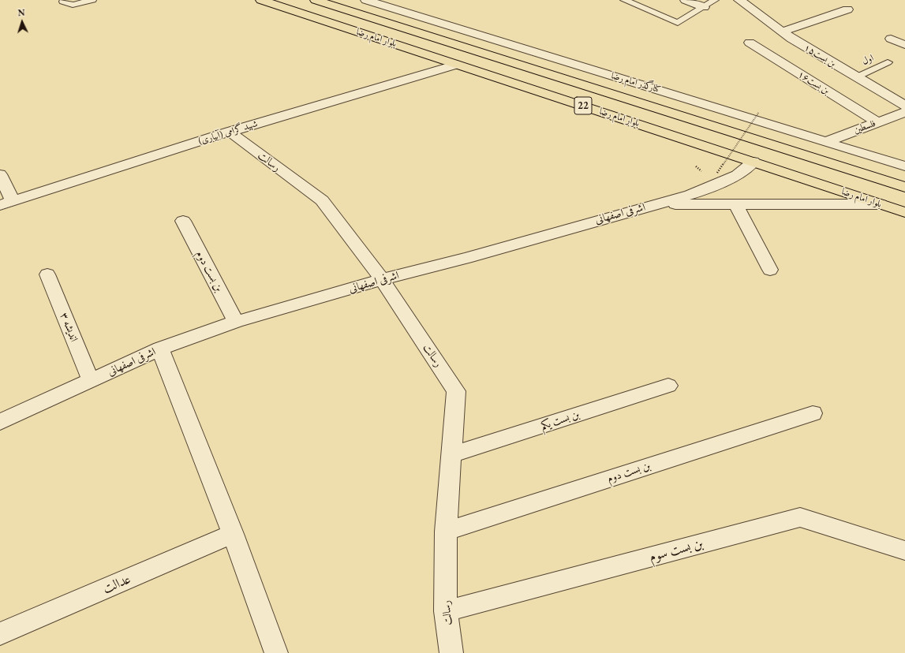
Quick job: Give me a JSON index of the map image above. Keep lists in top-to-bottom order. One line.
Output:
{"streets":{"highway":["بلوار امام رضا","22"],"street":["بن بست۱۵","کنارگذر امام رضا","بن بست۱۶","فلسطین","شهید گرامی (آبیاری)","رسالت","اشرفی اصفهانی","بن بست دوم","اندیشه ۳","بن بست یکم","بن بست سوم","عدالت"],"lane":["اول"]},"crossings":[["بلوار امام رضا","شهید گرامی (آبیاری)"],["بلوار امام رضا","اشرفی اصفهانی"],["بن بست۱۵","اول"],["کنارگذر امام رضا","فلسطین"],["بن بست۱۶","فلسطین"],["شهید گرامی (آبیاری)","رسالت"],["رسالت","اشرفی اصفهانی"],["رسالت","بن بست دوم"],["رسالت","بن بست یکم"],["رسالت","بن بست سوم"],["اشرفی اصفهانی","بن بست دوم"],["اشرفی اصفهانی","اندیشه ۳"]],"north":"top"}
